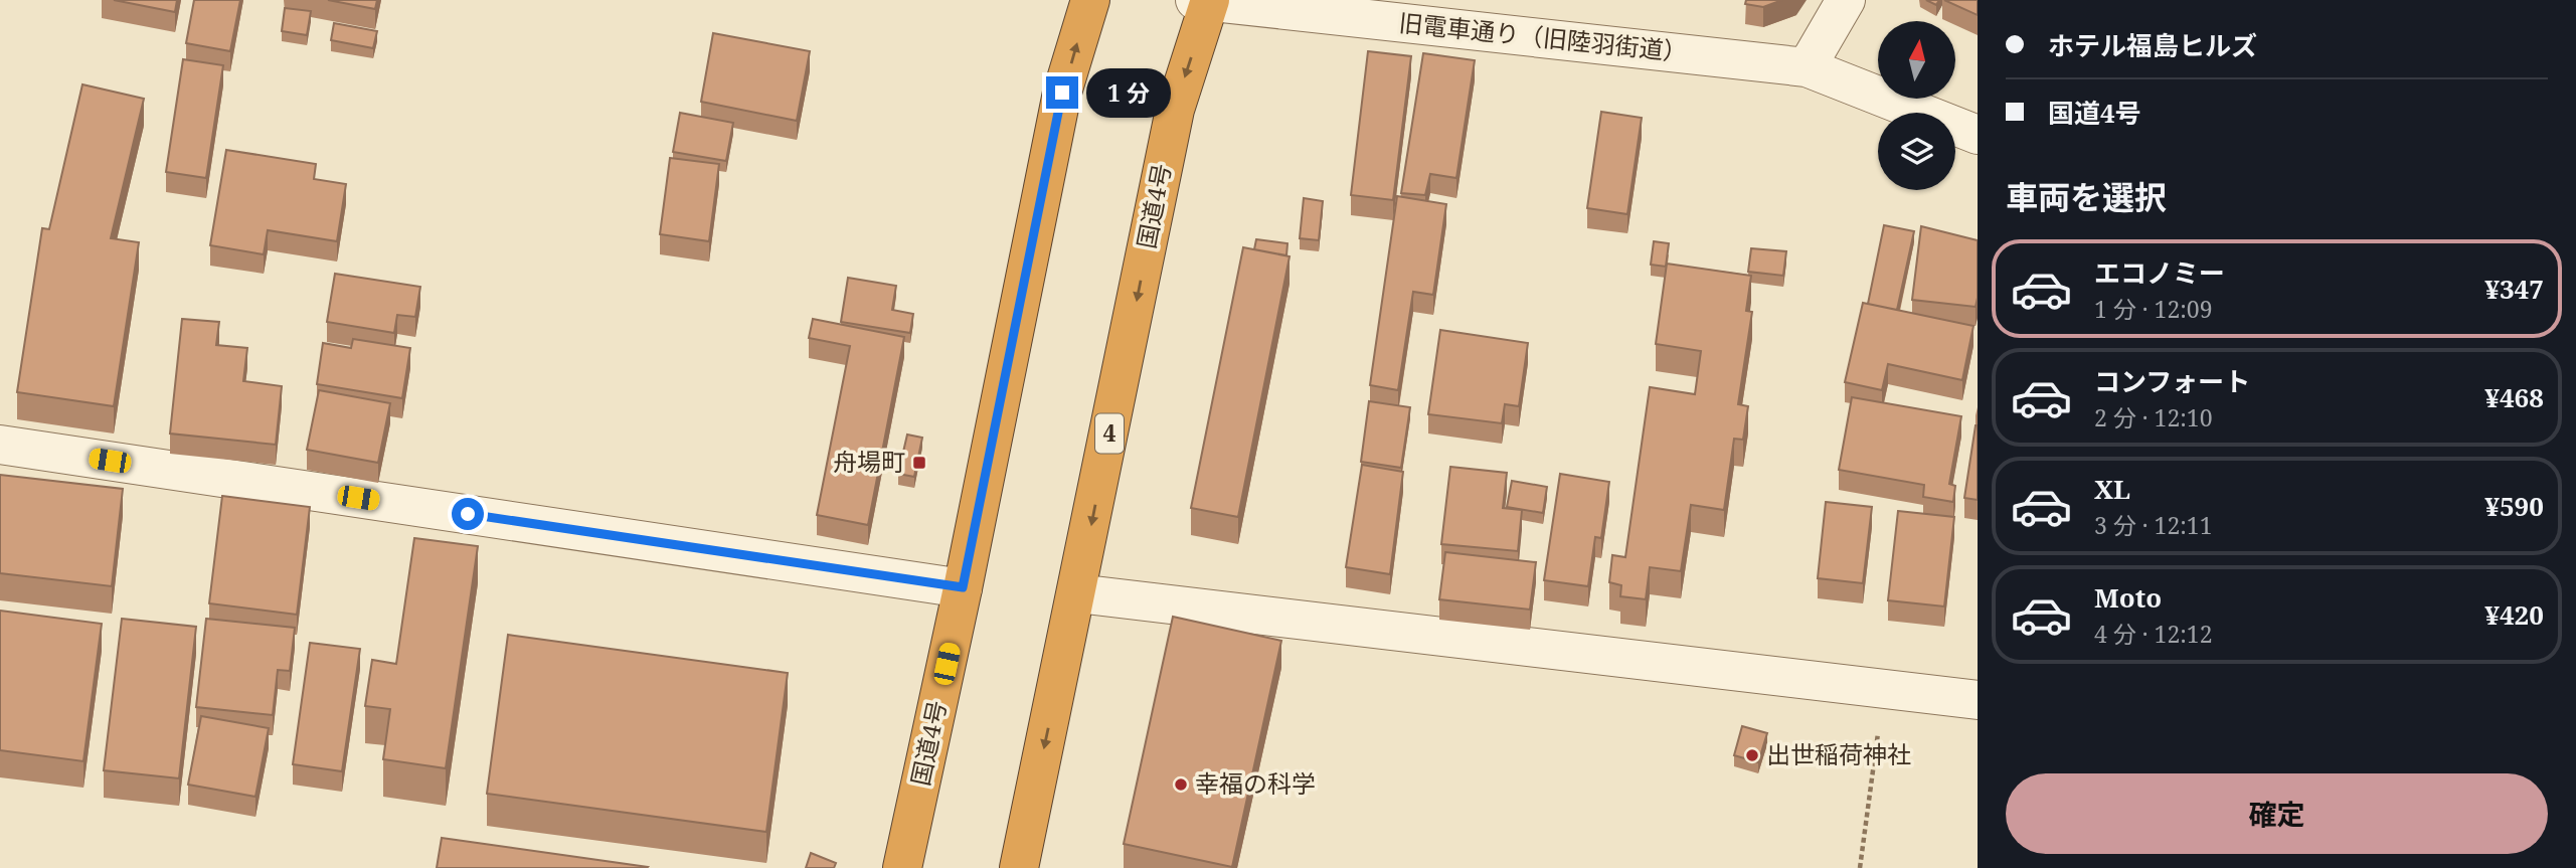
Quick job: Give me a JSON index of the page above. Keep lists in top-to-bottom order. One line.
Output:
{"streets":{"highway":["国道4号","4"],"street":["旧電車通り（旧陸羽街道）"]},"crossings":[["旧電車通り（旧陸羽街道）","国道4号"]],"places":{"transit":["舟場町"],"other":["出世稲荷神社","幸福の科学"]},"north":"top","page":{"banner":["ホテル福島ヒルズ","国道4号"],"bubble":"1 分","heading":"車両を選択","list":[{"name":"エコノミー","note":"1 分 · 12:09","value":"¥347"},{"name":"コンフォート","note":"2 分 · 12:10","value":"¥468"},{"name":"XL","note":"3 分 · 12:11","value":"¥590"},{"name":"Moto","note":"4 分 · 12:12","value":"¥420"}],"buttons":"確定"}}
